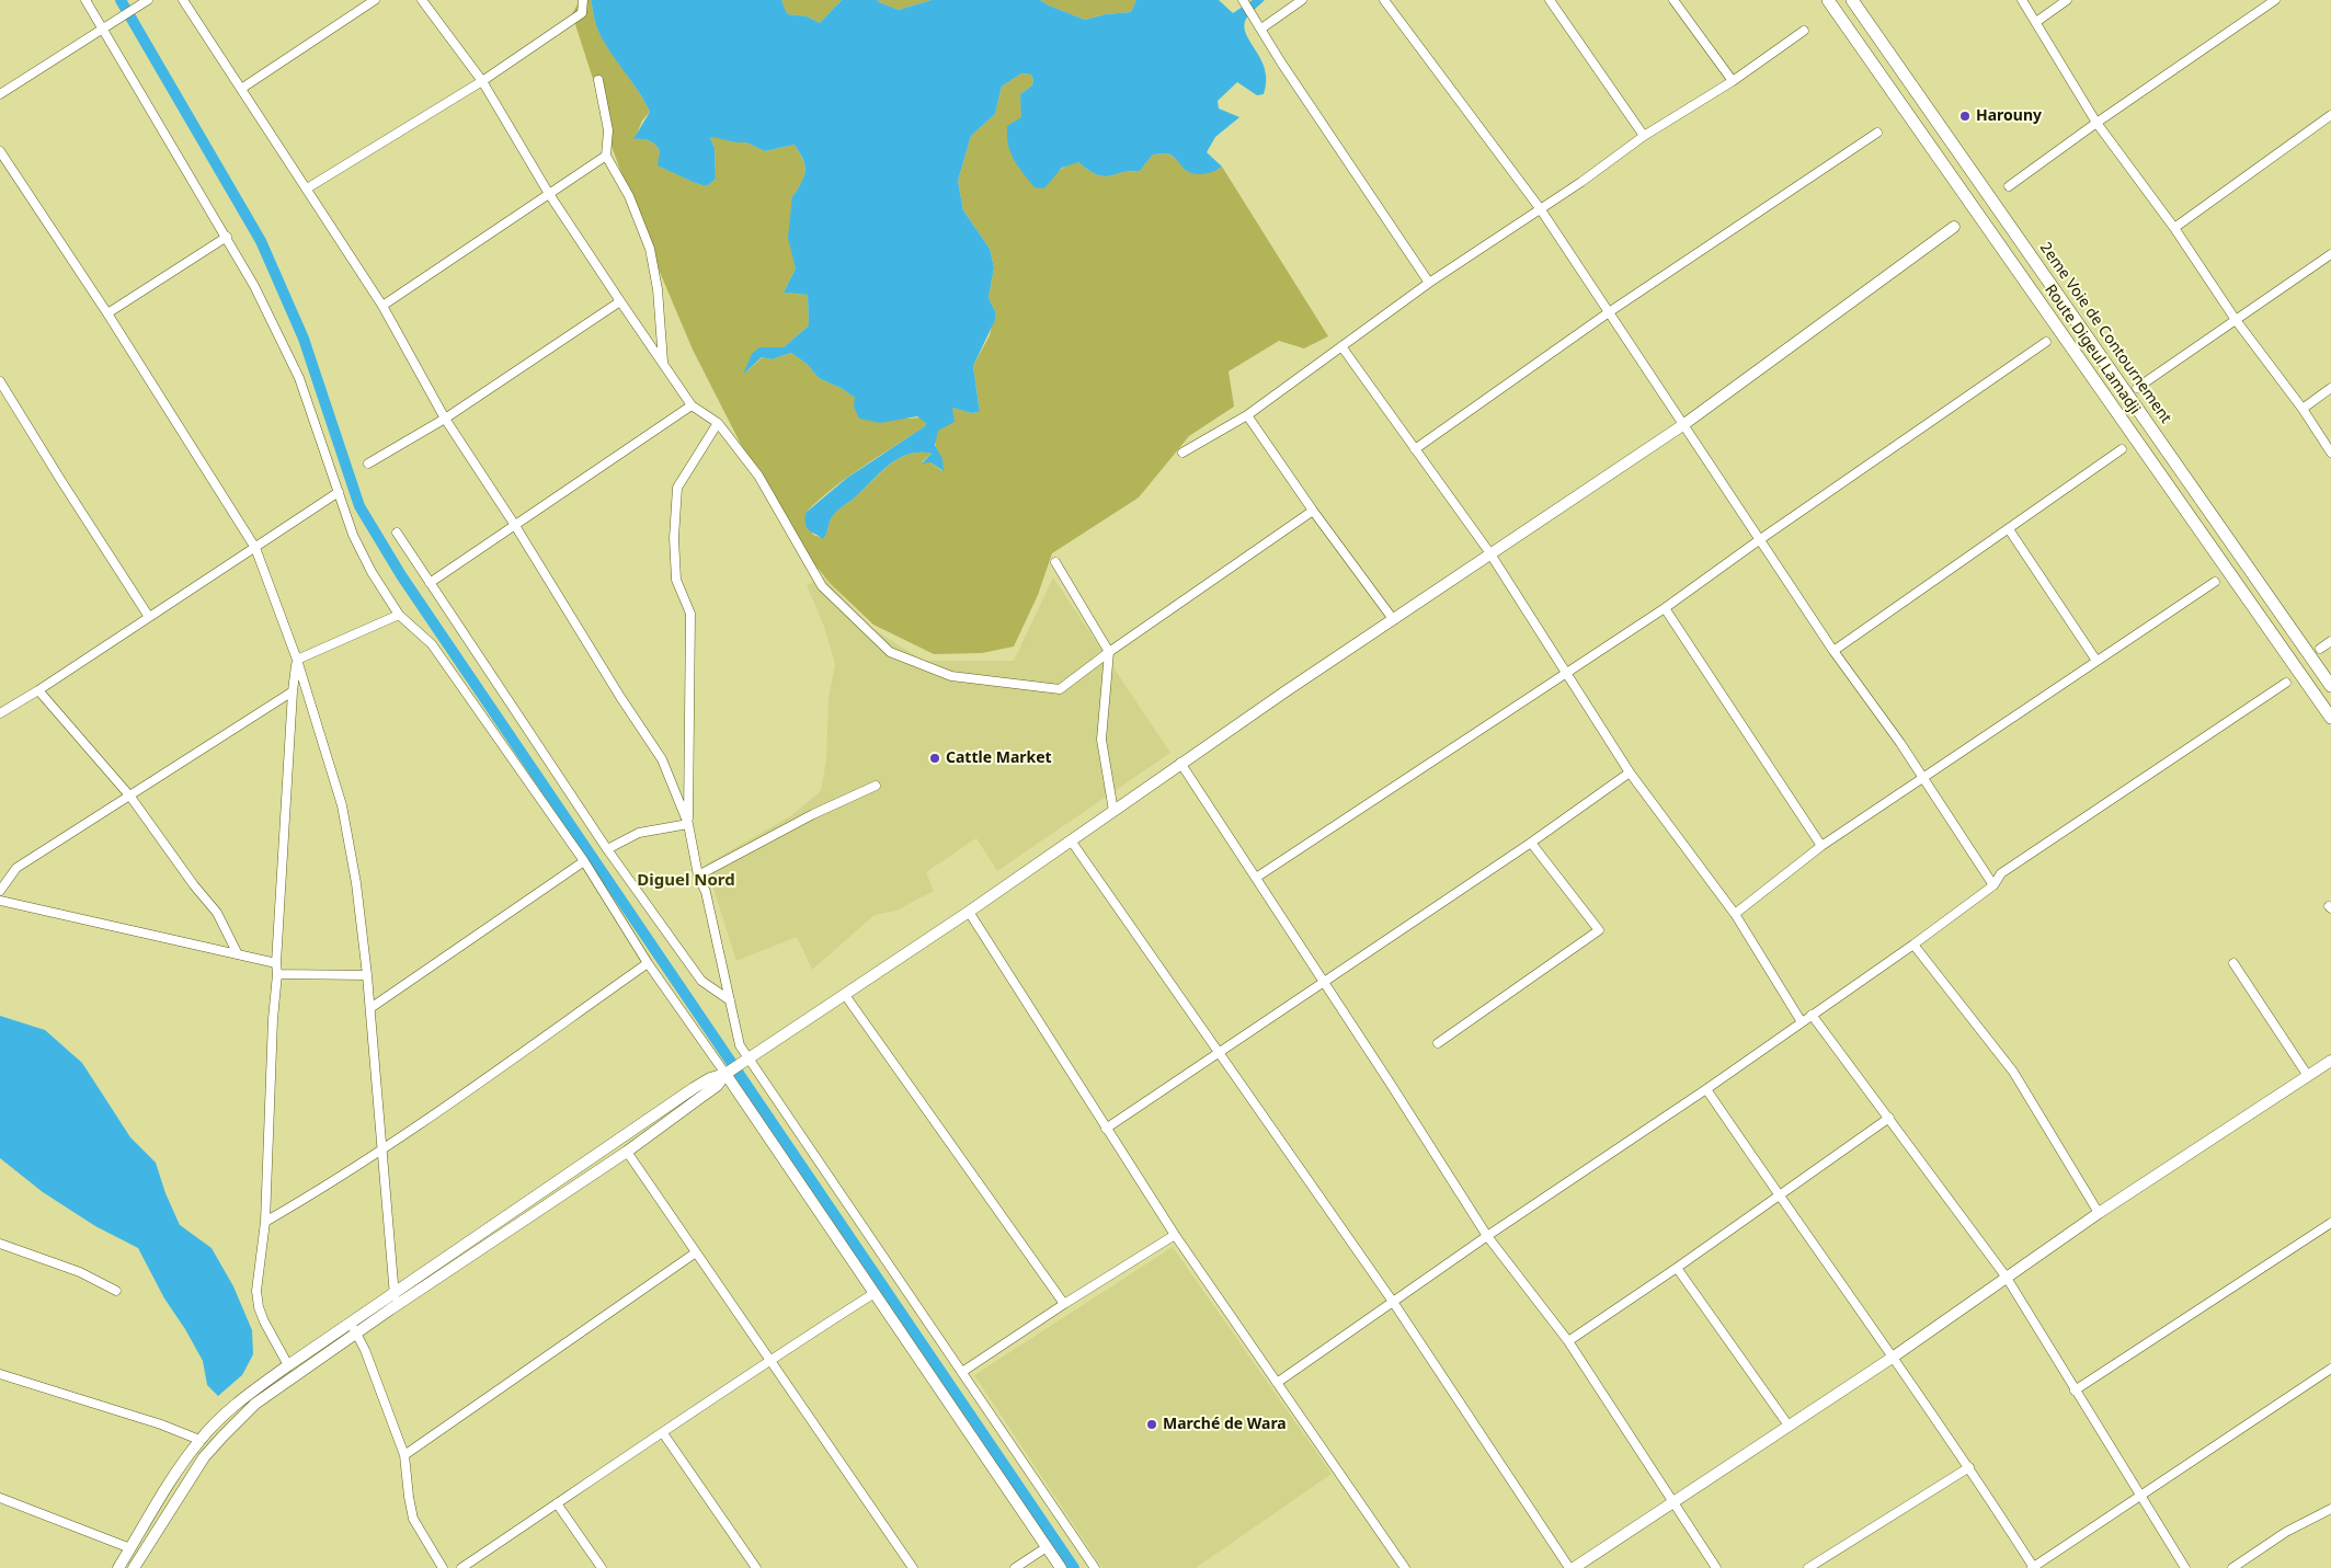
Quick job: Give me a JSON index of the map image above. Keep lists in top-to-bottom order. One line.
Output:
{"streets":{"main road":["2eme Voie de Contournement","Route Digeul Lamadji"]},"districts":["Diguel Nord"],"places":["Harouny","Cattle Market","Marché de Wara"]}
